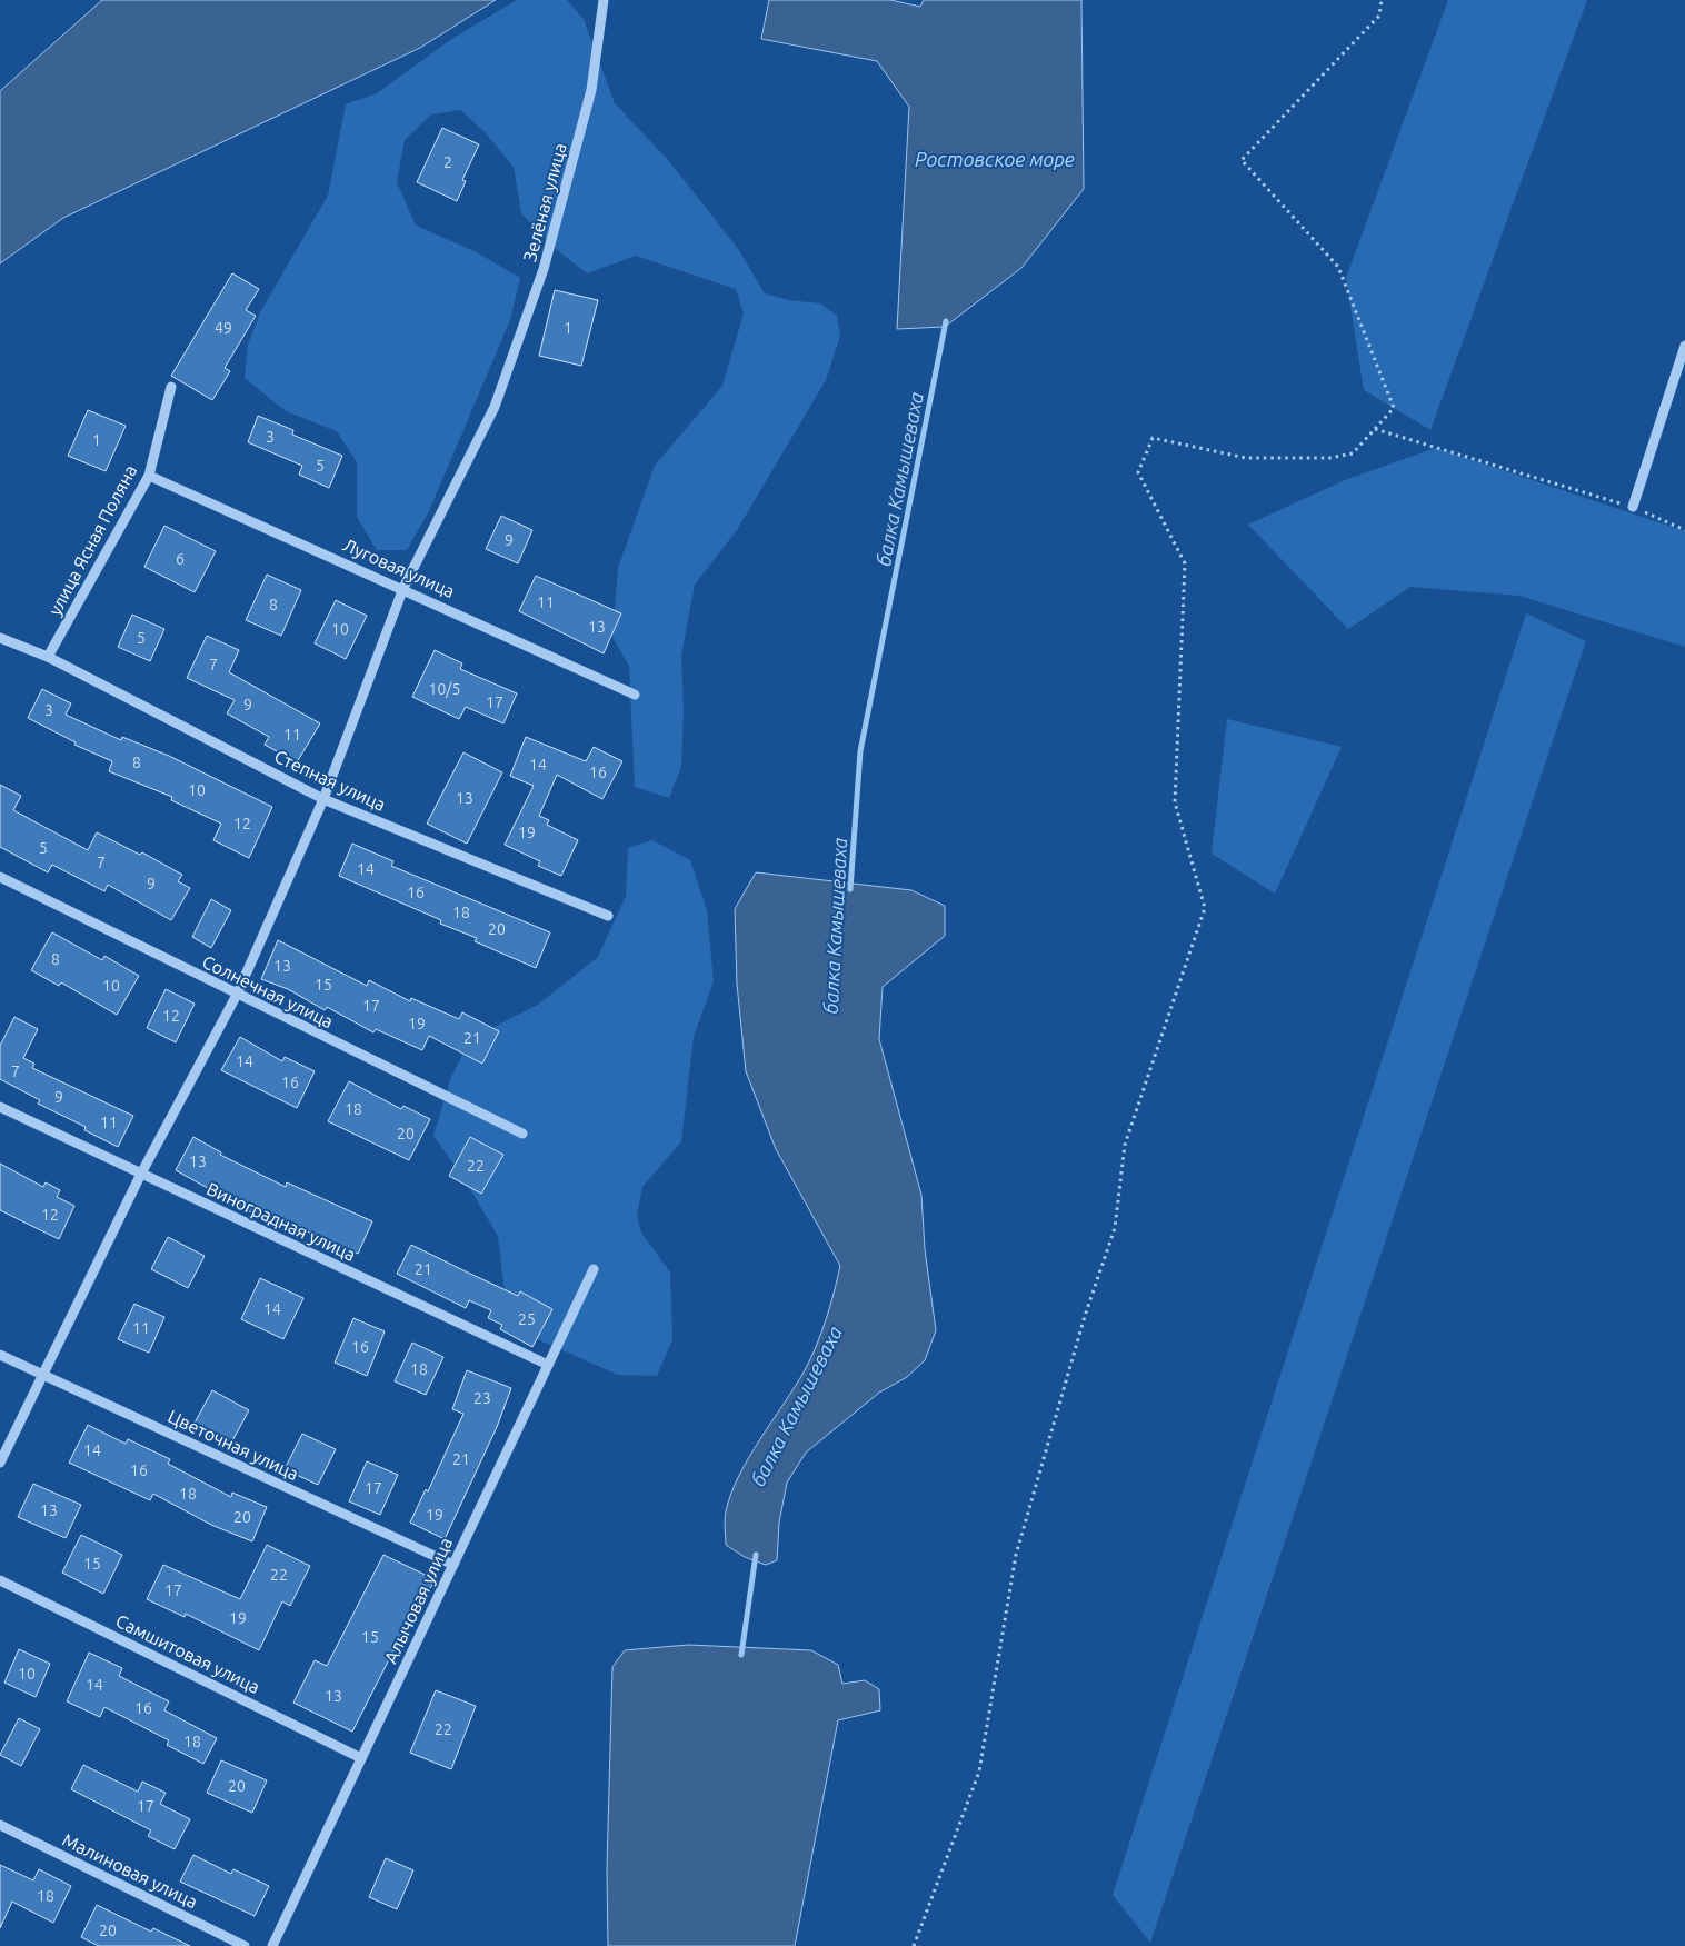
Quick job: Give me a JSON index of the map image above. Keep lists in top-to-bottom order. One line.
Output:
{"streets":{"street":["Зелёная улица","улица Ясная Поляна","Луговая улица","Степная улица","Солнечная улица","Виноградная улица","Цветочная улица","Алычовая улица","Самшитовая улица","Малиновая улица"]},"crossings":[["Зелёная улица","Луговая улица"],["Зелёная улица","Степная улица"],["Зелёная улица","Солнечная улица"],["Зелёная улица","Виноградная улица"],["Зелёная улица","Цветочная улица"],["улица Ясная Поляна","Луговая улица"],["улица Ясная Поляна","Степная улица"],["Виноградная улица","Алычовая улица"],["Цветочная улица","Алычовая улица"],["Алычовая улица","Самшитовая улица"]],"water":["Ростовское море","балка Камышеваха"],"house_numbers":["2","49","1","3","1","5","9","6","11","8","13","10","5","7","10/5","17","9","3","11","8","14","16","10","13","12","19","5","7","14","9","16","18","20","8","13","15","10","17","12","19","21","14","7","16","9","18","11","20","13","22","12","21","14","25","11","16","18","23","14","21","16","17","18","13","19","20","15","22","17","19","15","10","14","13","16","22","18","20","17","18","20"]}
